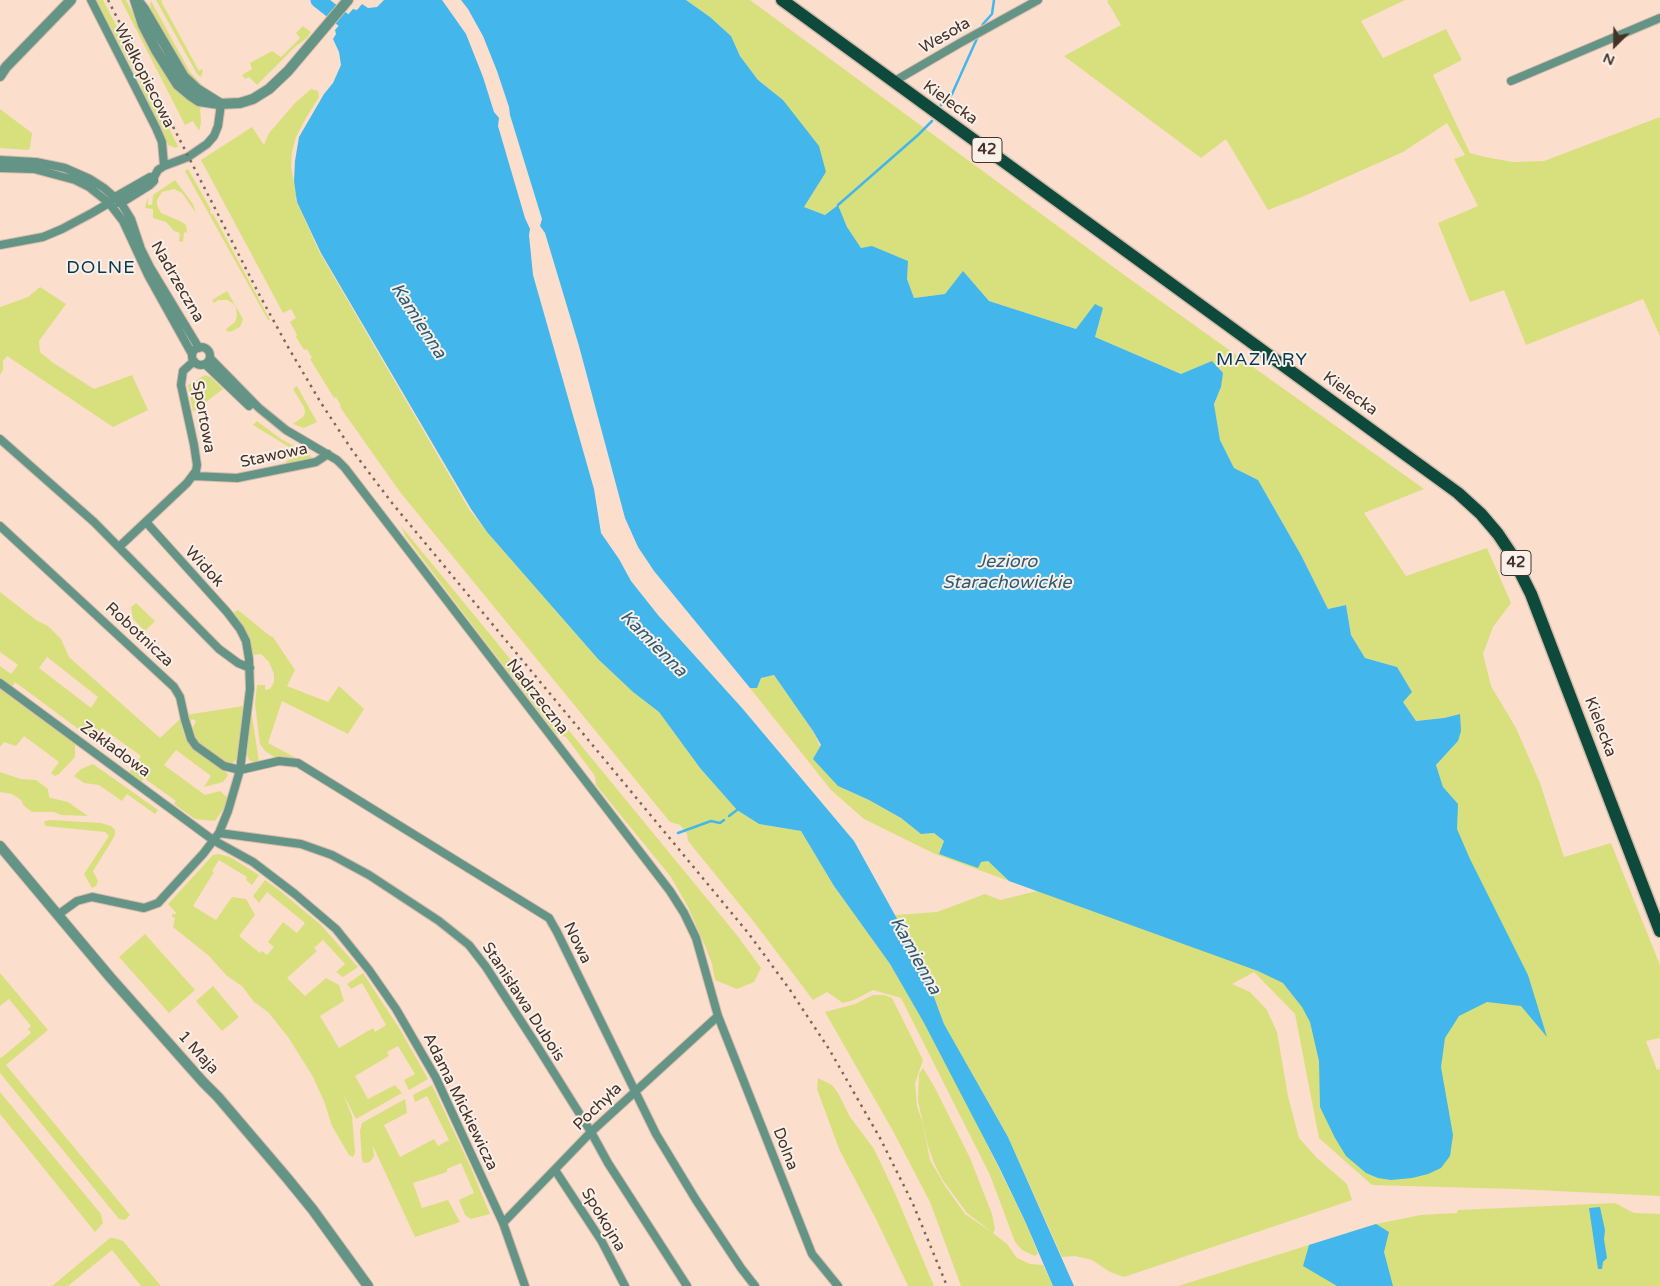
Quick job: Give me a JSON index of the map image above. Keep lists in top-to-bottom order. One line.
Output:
{"streets":{"main road":["Kielecka","42"],"street":["Wesoła","Wielkopiecowa","Nadrzeczna","Sportowa","Stawowa","Widok","Robotnicza","Zakładowa","Nowa","Stanisława Dubois","1 Maja","Adama Mickiewicza","Pochyła","Dolna","Spokojna"]},"crossings":[["Wesoła","Kielecka"],["Nadrzeczna","Sportowa"],["Nadrzeczna","Stawowa"],["Nadrzeczna","Pochyła"],["Nadrzeczna","Dolna"],["Sportowa","Stawowa"],["Sportowa","Widok"],["Widok","Robotnicza"],["Widok","Zakładowa"],["Widok","Nowa"],["Widok","Stanisława Dubois"],["Widok","Adama Mickiewicza"],["Robotnicza","Nowa"],["Zakładowa","Adama Mickiewicza"],["Nowa","Pochyła"],["Stanisława Dubois","Pochyła"],["Adama Mickiewicza","Pochyła"],["Pochyła","Dolna"],["Pochyła","Spokojna"]],"districts":["DOLNE","MAZIARY"],"water":["Kamienna","Jezioro Starachowickie"],"north":"bottom left"}
